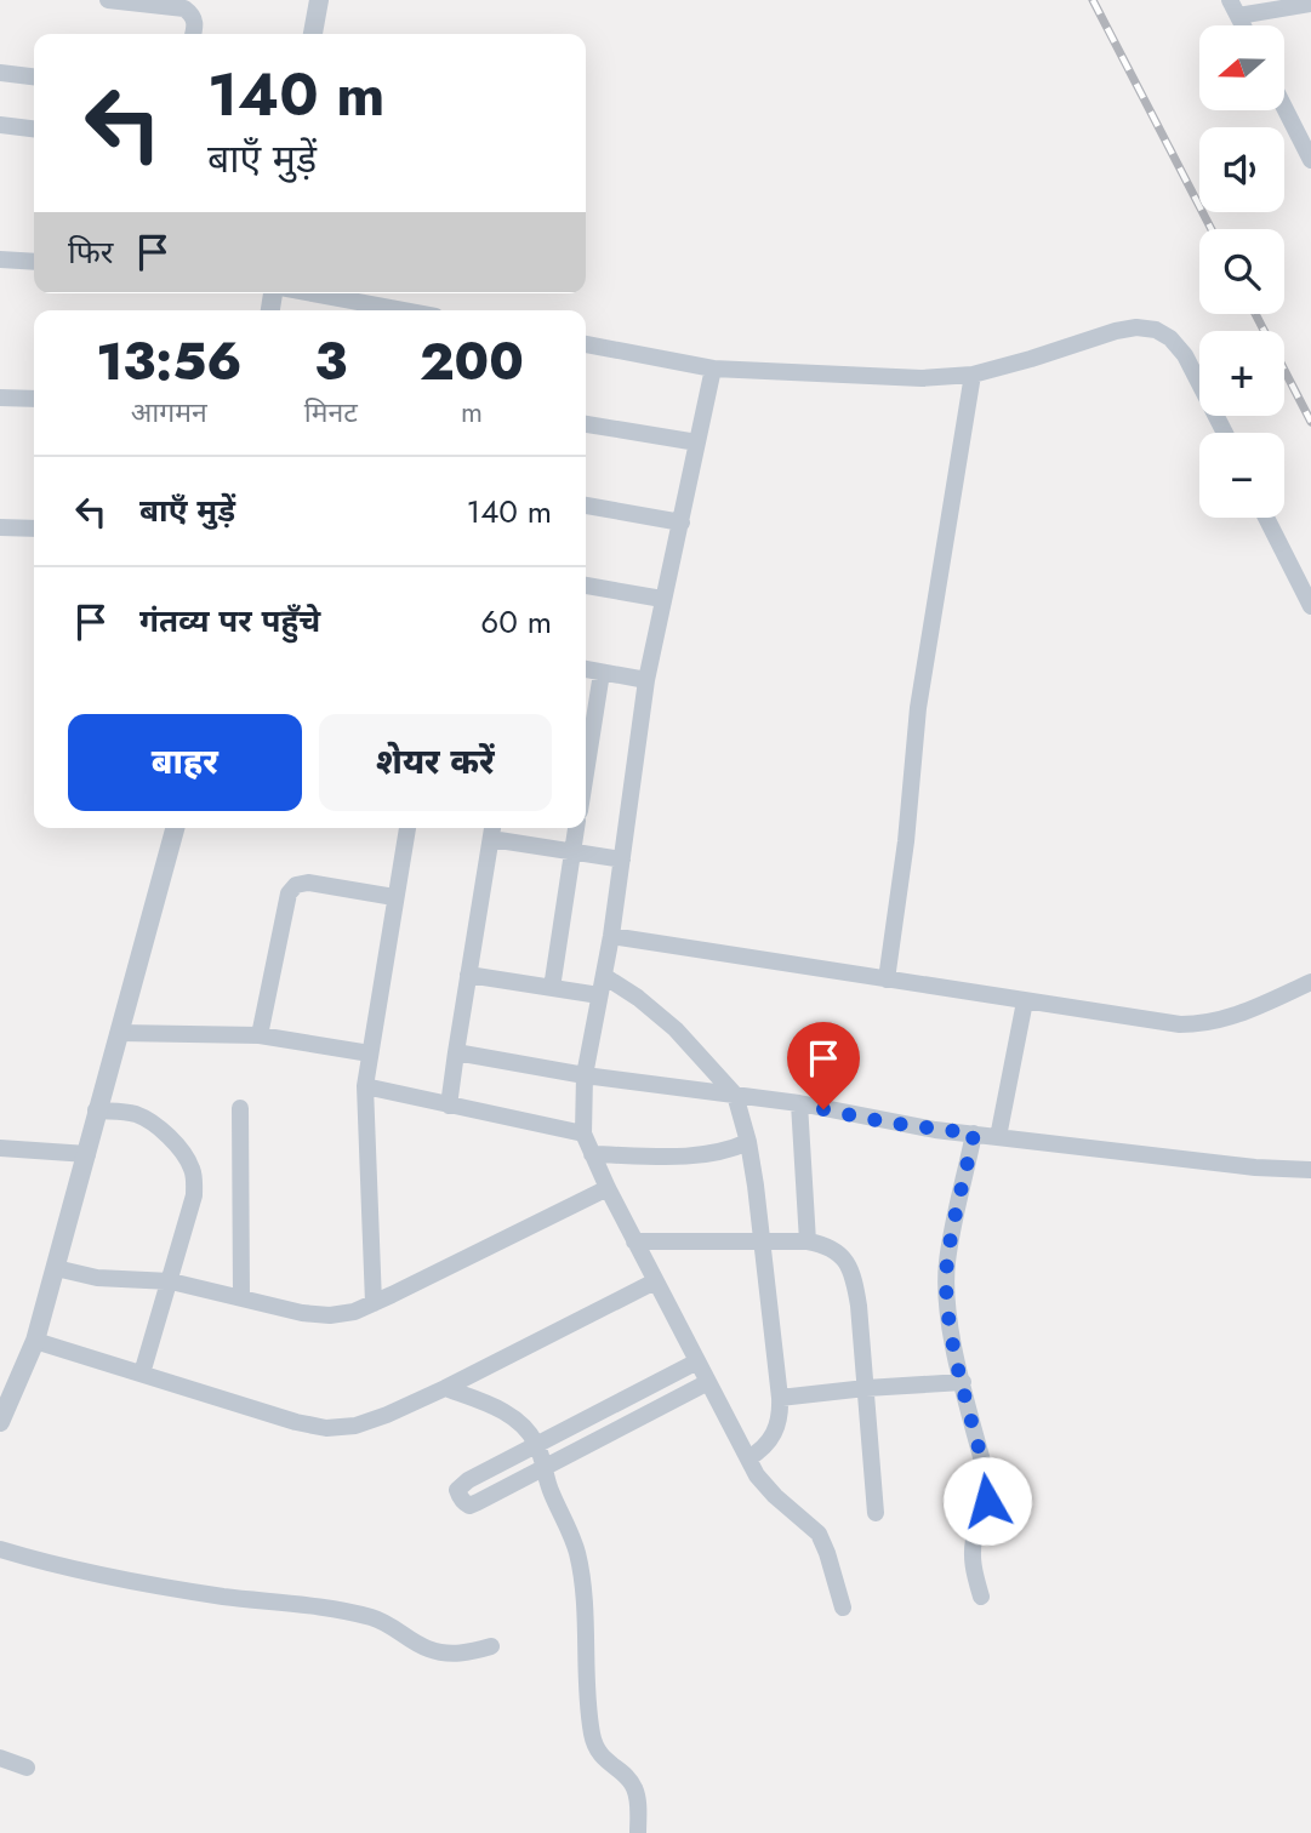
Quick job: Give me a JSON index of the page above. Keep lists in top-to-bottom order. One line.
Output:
{"north":"left","page":{"map_buttons":["+","−"],"turn":["140 m","बाएँ मुड़ें"],"then":"फिर","eta":["13:56","आगमन","3","मिनट","200","m"],"list":[{"name":"बाएँ मुड़ें","value":"140 m"},{"name":"गंतव्य पर पहुँचे","value":"60 m"}],"buttons":["बाहर","शेयर करें"]}}
